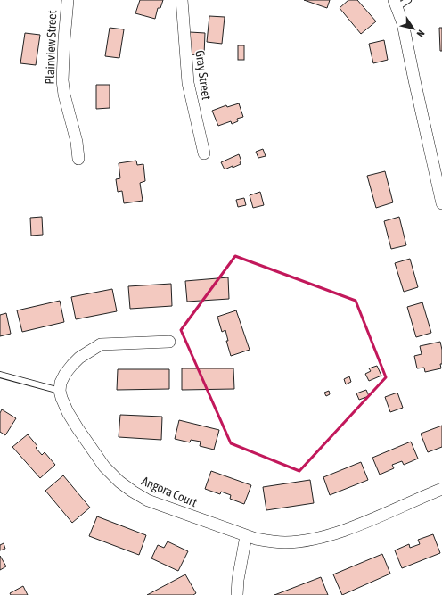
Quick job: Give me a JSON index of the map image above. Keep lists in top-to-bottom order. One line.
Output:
{"streets":{"street":["Plainview Street","Gray Street","Angora Court"]},"north":"bottom right"}
